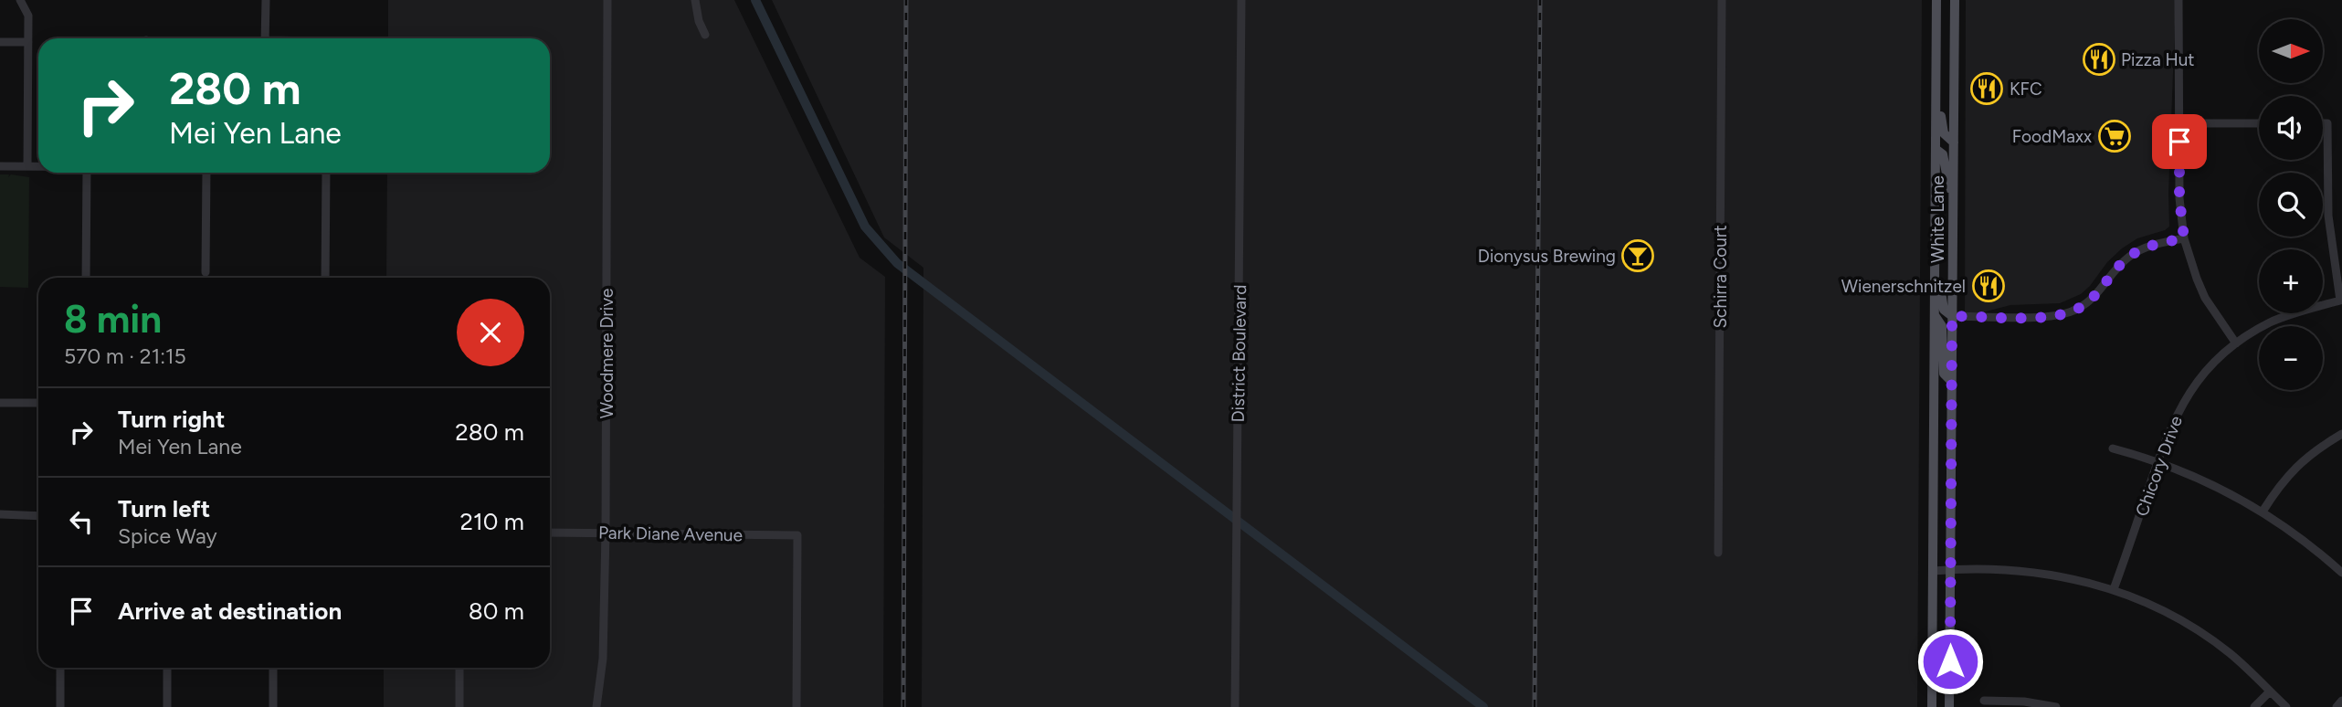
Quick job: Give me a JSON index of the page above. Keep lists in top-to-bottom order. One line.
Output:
{"streets":{"main road":["White Lane"],"street":["Schirra Court","Woodmere Drive","District Boulevard","Chicory Drive","Park Diane Avenue"]},"crossings":[["Woodmere Drive","Park Diane Avenue"]],"places":{"restaurant":["Pizza Hut","KFC","Wienerschnitzel"],"supermarket":["FoodMaxx"],"bar":["Dionysus Brewing"]},"north":"right","page":{"map_buttons":["+","−"],"turn":["280 m","Mei Yen Lane"],"heading":["8 min","570 m · 21:15"],"list":[{"name":"Turn right","note":"Mei Yen Lane","value":"280 m"},{"name":"Turn left","note":"Spice Way","value":"210 m"},{"name":"Arrive at destination","value":"80 m"}]}}
